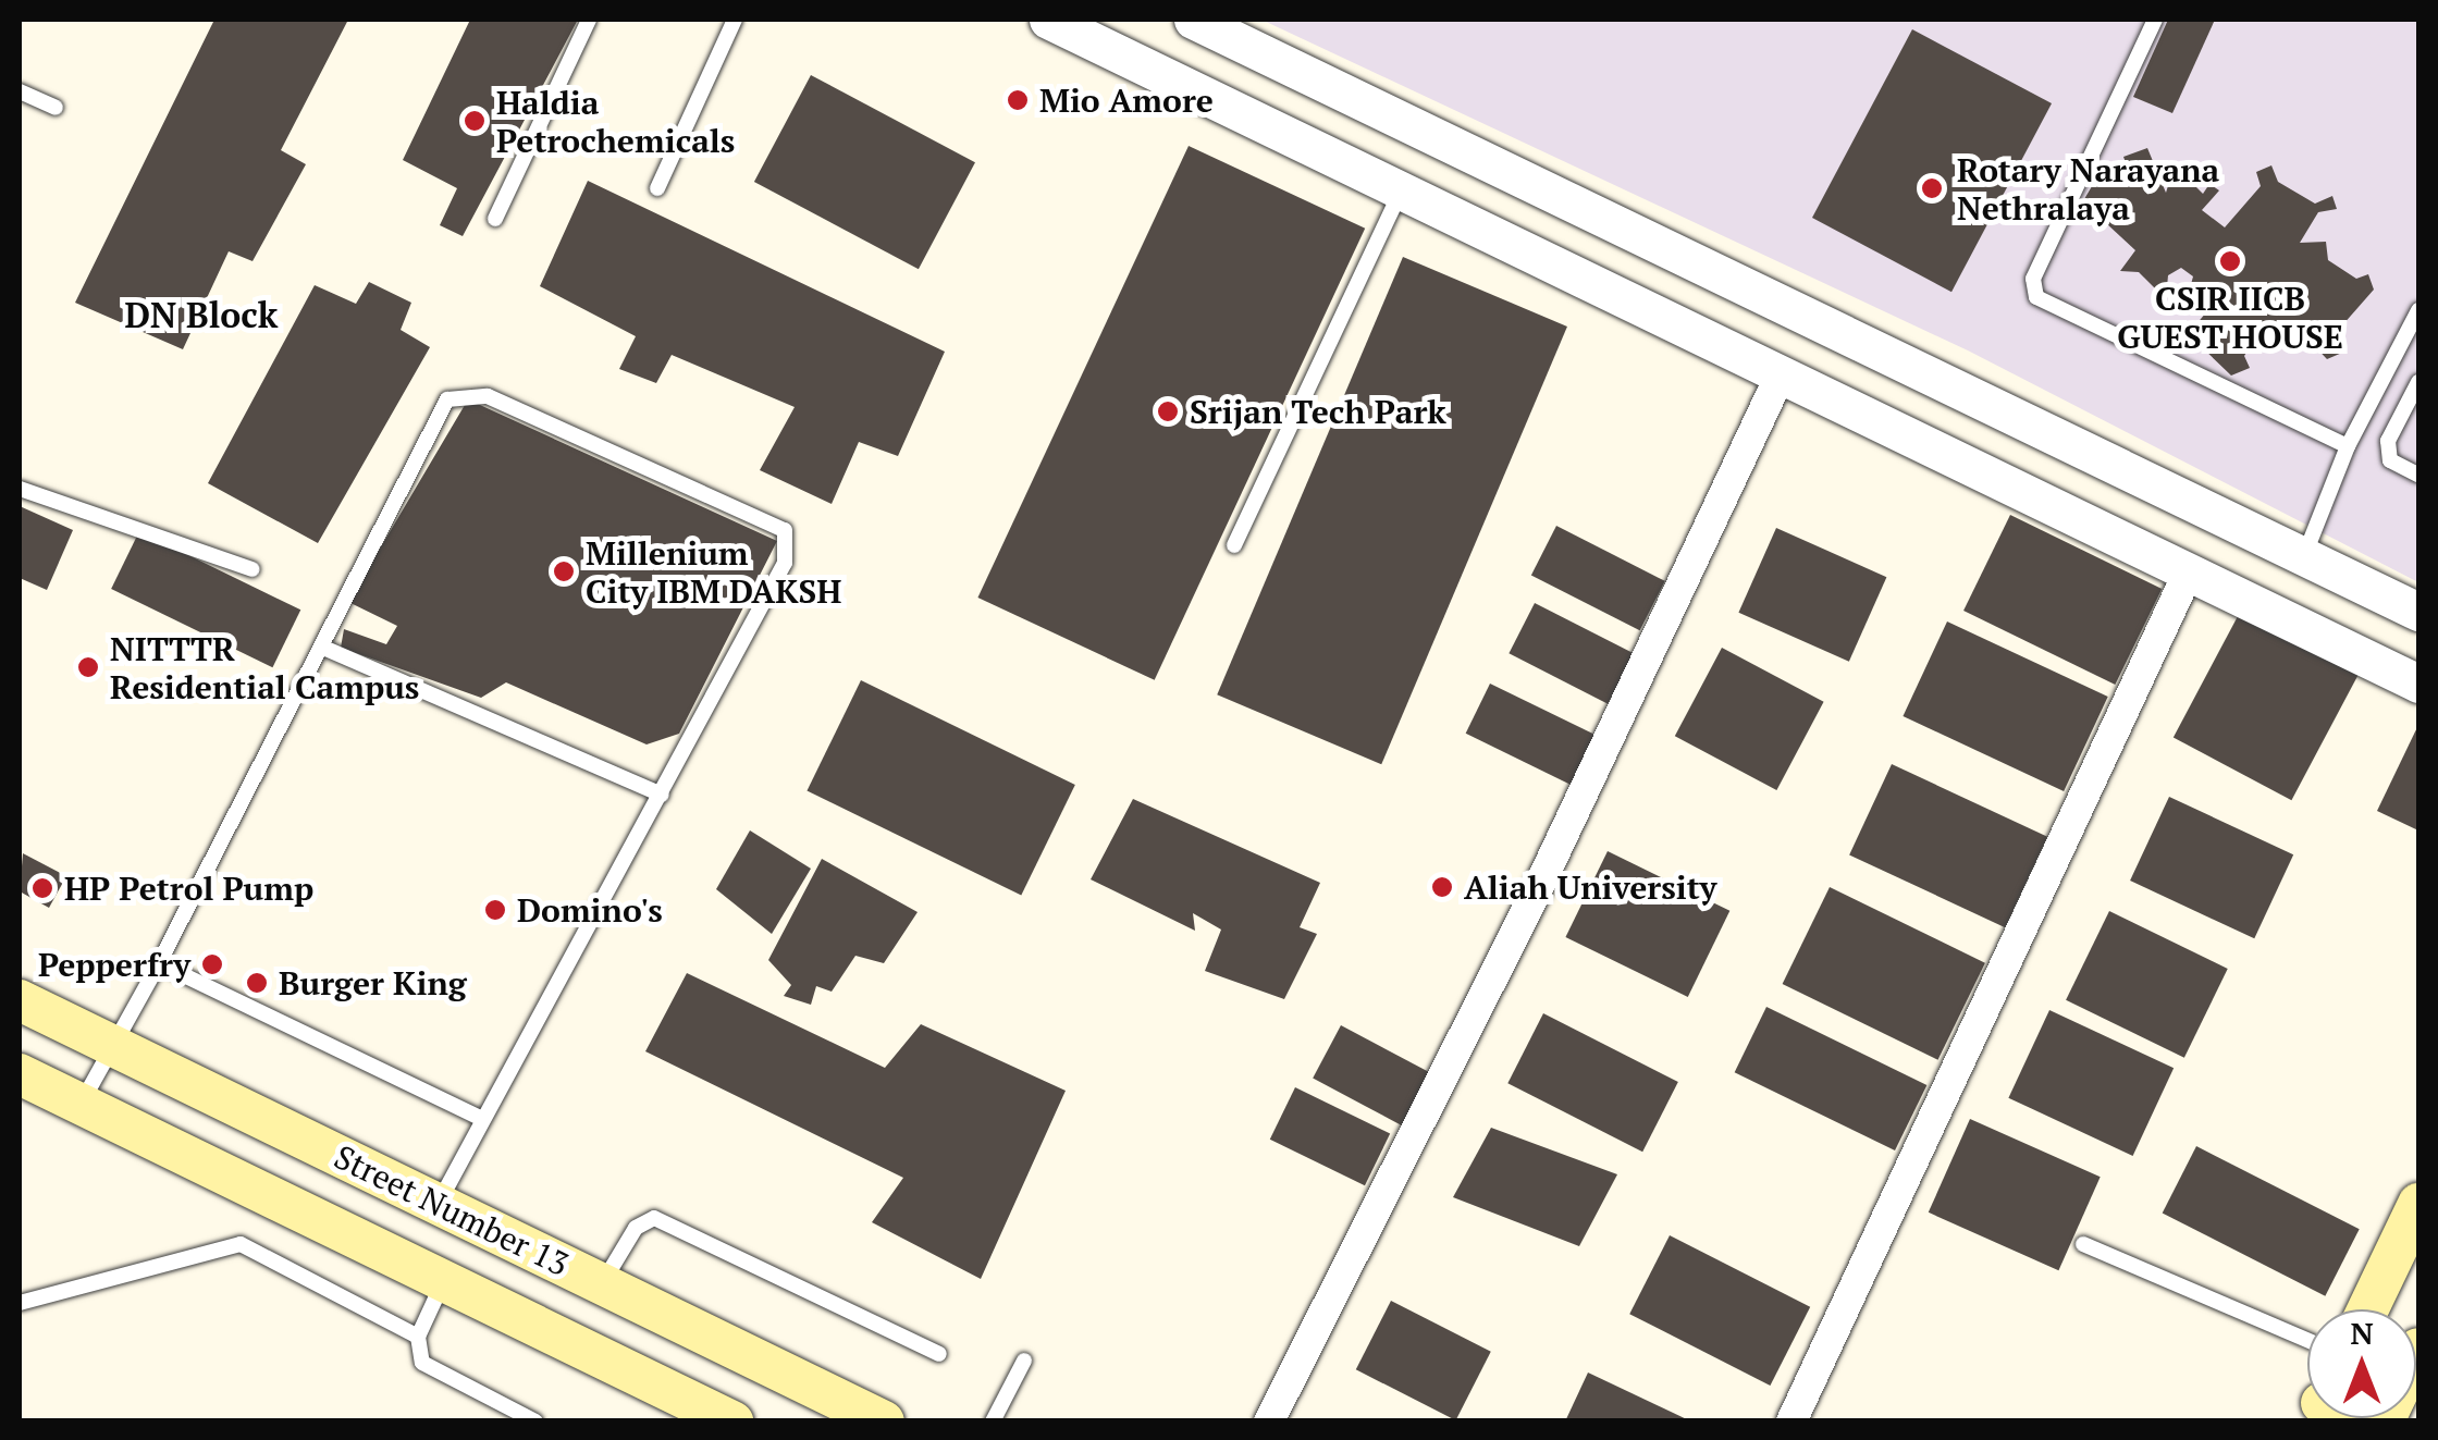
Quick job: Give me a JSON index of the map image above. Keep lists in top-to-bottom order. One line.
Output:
{"streets":{"main road":["Street Number 13"]},"districts":["DN Block"],"places":["Mio Amore","Haldia Petrochemicals","Rotary Narayana Nethralaya","CSIR IICB GUEST HOUSE","Srijan Tech Park","Millenium City IBM DAKSH","NITTTR Residential Campus","Aliah University","HP Petrol Pump","Domino's","Pepperfry","Burger King"],"north":"top"}
